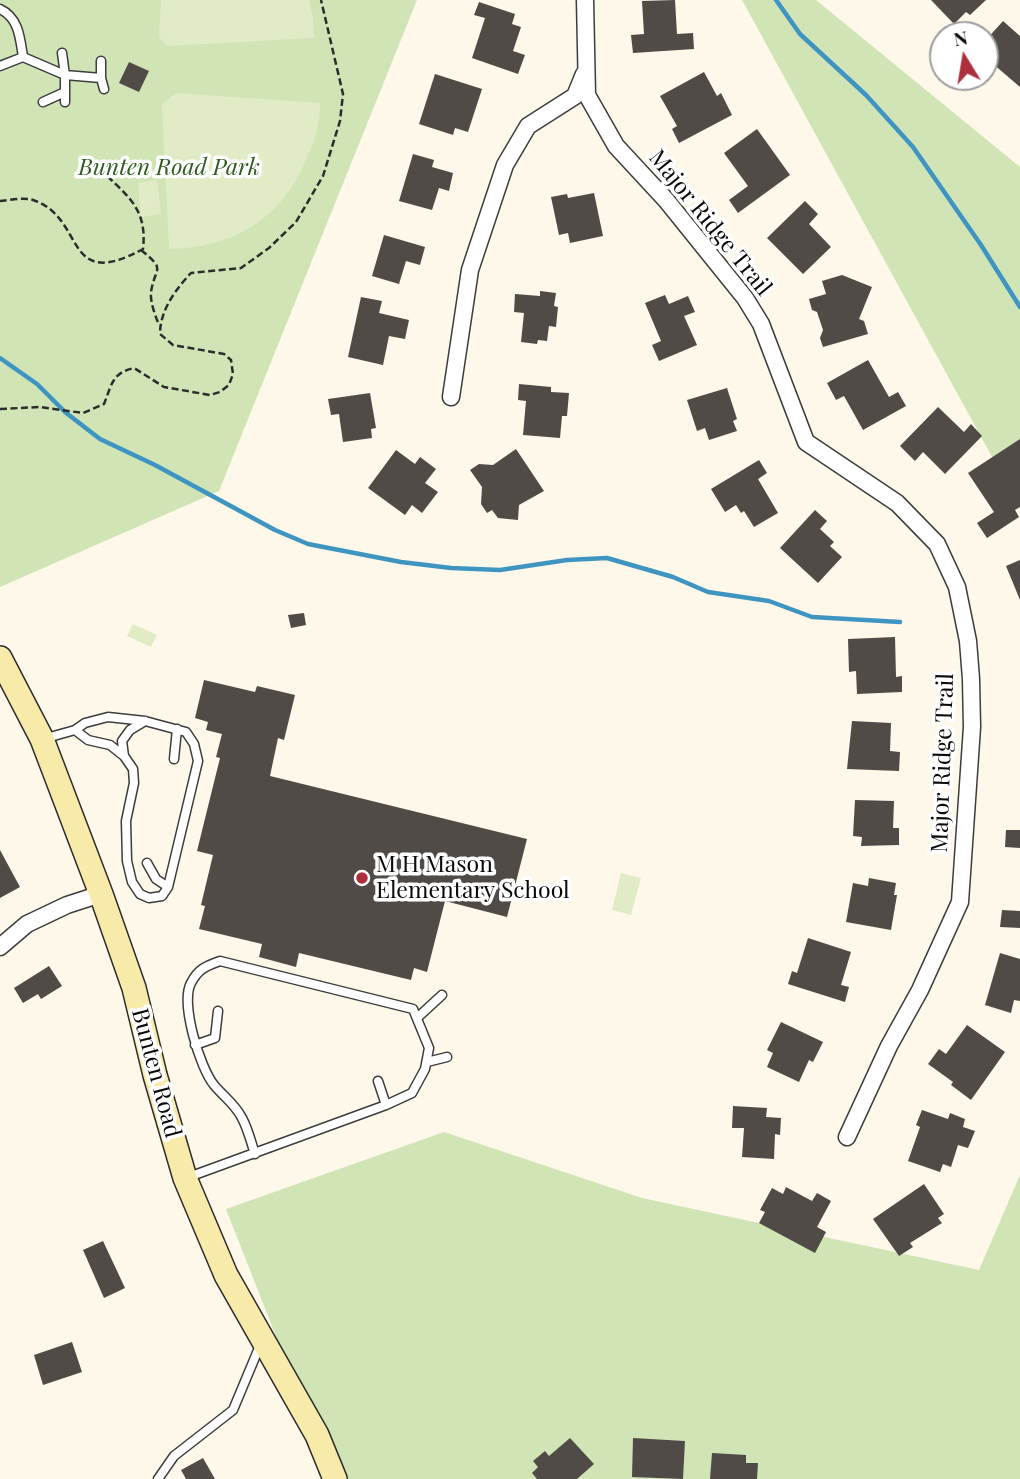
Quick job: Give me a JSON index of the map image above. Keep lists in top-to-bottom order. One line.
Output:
{"streets":{"street":["Major Ridge Trail","Bunten Road"]},"parks":["Bunten Road Park"],"places":["M H Mason Elementary School"],"north":"top"}
